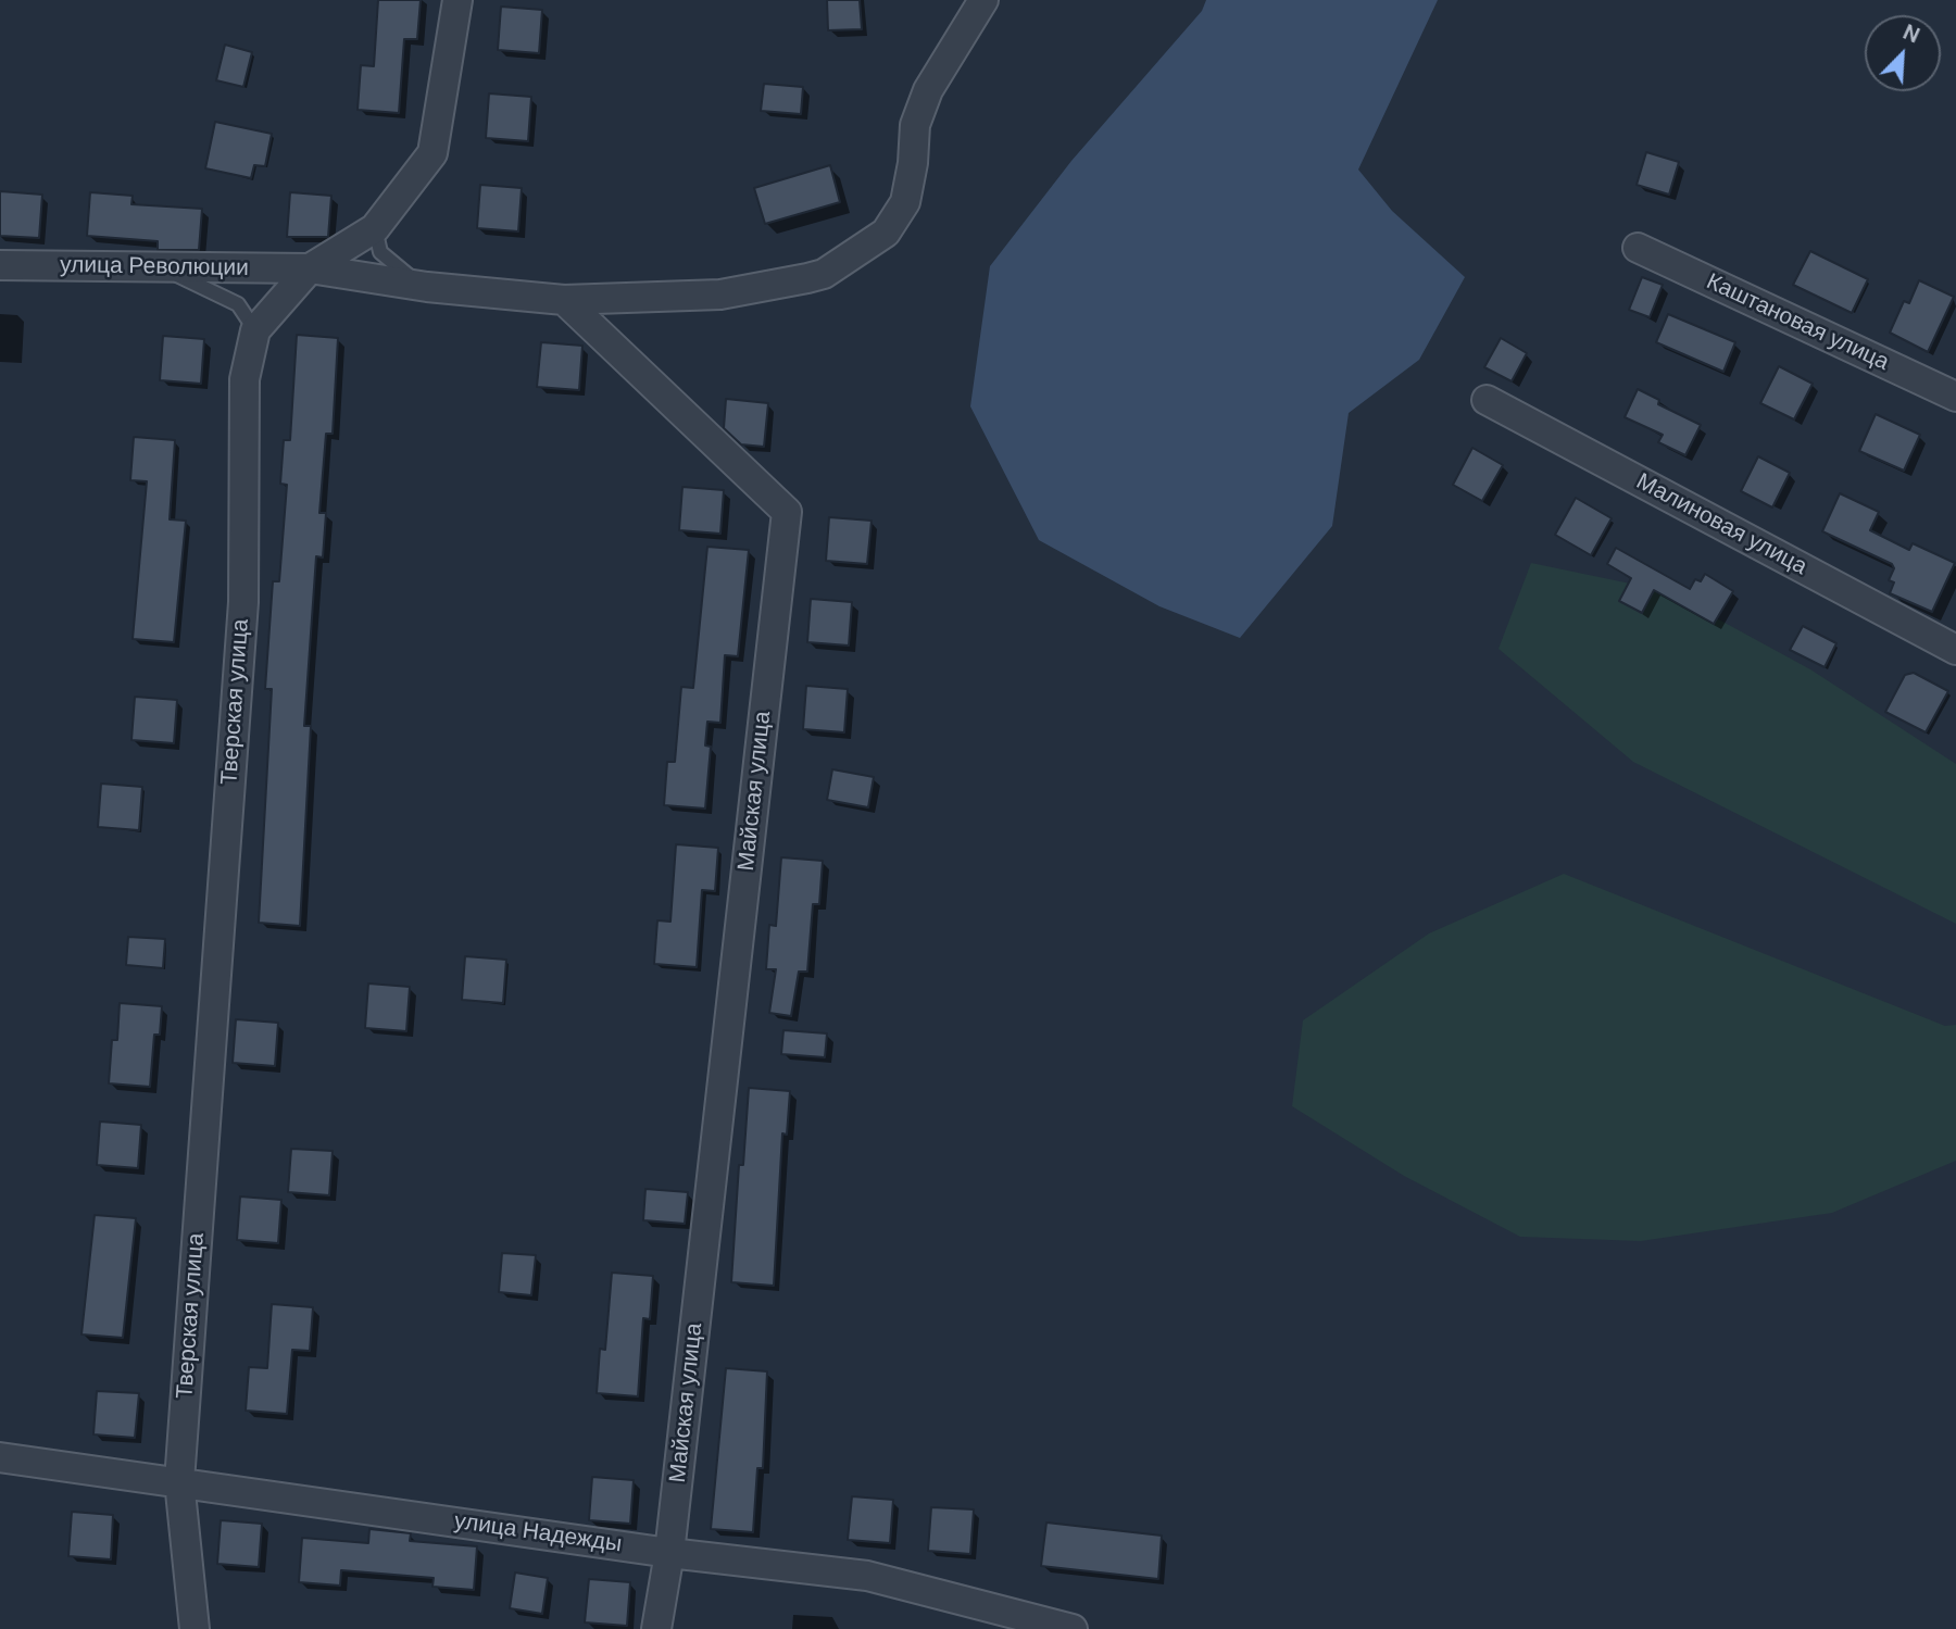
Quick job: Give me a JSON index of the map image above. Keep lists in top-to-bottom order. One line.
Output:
{"streets":{"street":["улица Революции","Каштановая улица","Малиновая улица","Тверская улица","Майская улица","улица Надежды"]},"crossings":[["улица Революции","Тверская улица"],["Тверская улица","улица Надежды"],["Майская улица","улица Надежды"]],"north":"top right"}
